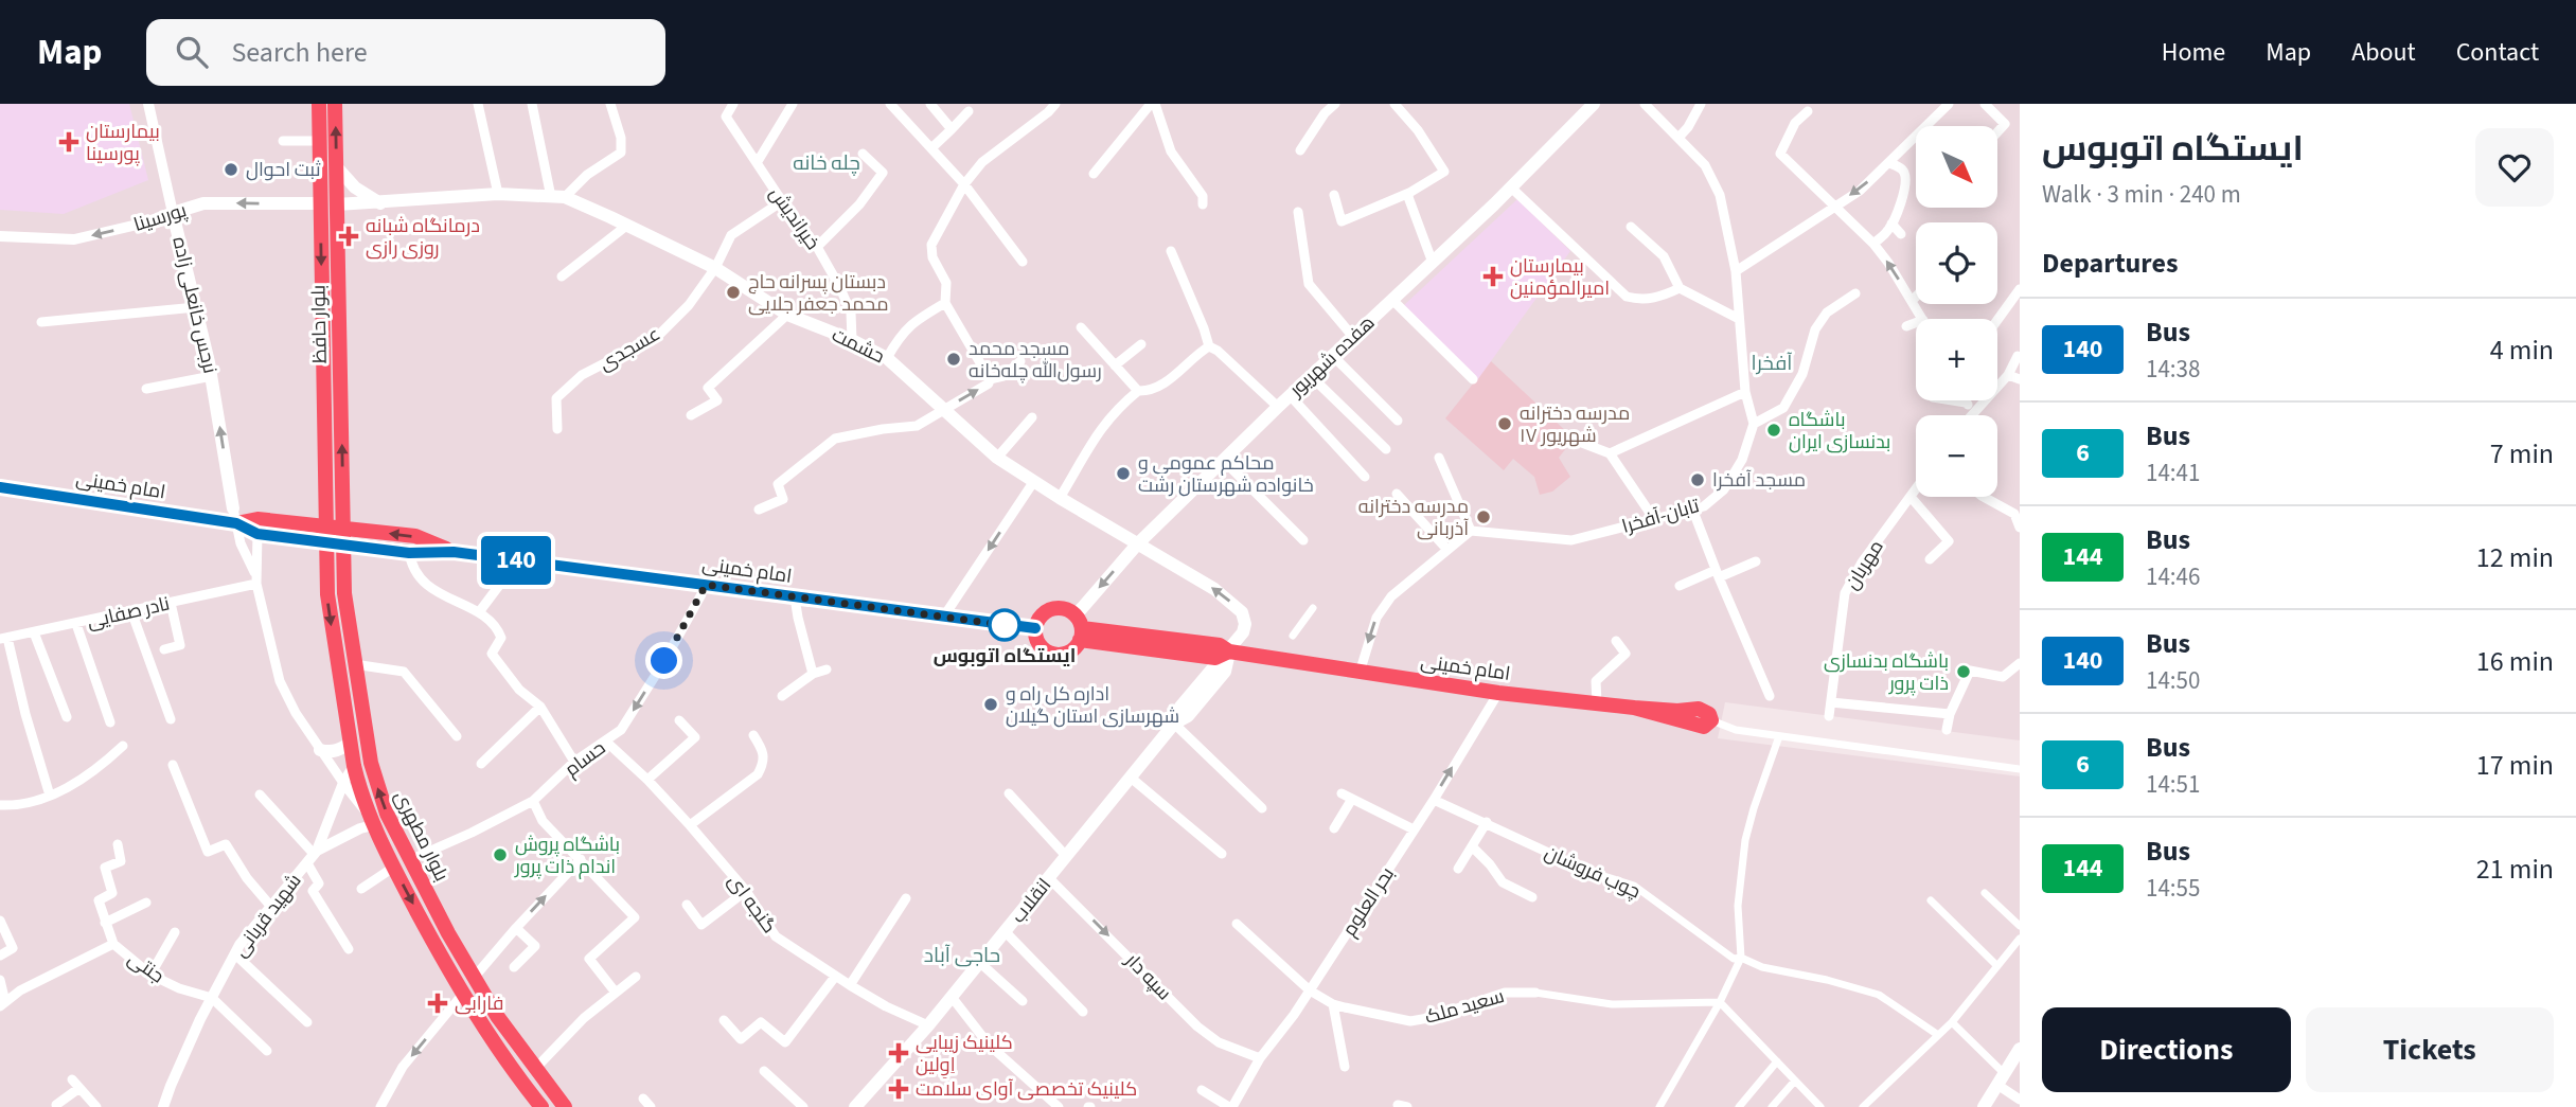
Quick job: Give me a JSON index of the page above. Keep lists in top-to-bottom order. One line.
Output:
{"streets":{"main road":["پورسینا","نرجس خانعلی زاده","بلوار حافظ","حشمت","هفده شهریور","امام خمینی","بلوار مطهری","انقلاب"],"street":["خیراندیش","عسجدی","تابان-آفخرا","مهربان","نادر صفایی","حسام","چوب فروشان","بحر العلوم","گنجه ای","شهید قربانی","جنتی","سپه دار","سعید ملک"]},"crossings":[["پورسینا","نرجس خانعلی زاده"],["پورسینا","بلوار حافظ"],["خیراندیش","حشمت"],["خیراندیش","عسجدی"],["نرجس خانعلی زاده","امام خمینی"],["بلوار حافظ","حشمت"],["بلوار حافظ","امام خمینی"],["بلوار حافظ","بلوار مطهری"],["حشمت","عسجدی"],["حشمت","هفده شهریور"],["حشمت","امام خمینی"],["حشمت","انقلاب"],["هفده شهریور","امام خمینی"],["امام خمینی","حسام"],["امام خمینی","بلوار مطهری"],["امام خمینی","انقلاب"],["امام خمینی","بحر العلوم"],["حسام","بلوار مطهری"],["حسام","گنجه ای"],["بلوار مطهری","شهید قربانی"],["چوب فروشان","بحر العلوم"],["انقلاب","گنجه ای"],["انقلاب","سپه دار"],["بحر العلوم","سپه دار"],["بحر العلوم","سعید ملک"],["شهید قربانی","جنتی"]],"one_way":["پورسینا","حسام"],"districts":["چله خانه","آفخرا","حاجی آباد"],"places":{"health":["بیمارستان پورسینا","درمانگاه شبانه روزی رازی","بیمارستان امیرالمؤمنین","فارابی","کلینیک زیبایی اِوِلین","کلینیک تخصصی آوای سلامت"],"other":["ثبت احوال","دبستان پسرانه حاج محمد جعفر جلایی","مسجد محمد رسول‌‌الله چله‌خانه","مدرسه دخترانه ۱۷ شهریور","باشگاه بدنسازی ایران","محاکم عمومی و خانواده شهرستان رشت","مسجد آفخرا","مدرسه دخترانه آذربانی","ایستگاه اتوبوس","باشگاه بدنسازی ذات پرور","اداره کل راه و شهرسازی استان گیلان","باشگاه پروش اندام ذات پرور"]},"lines":["bus line 140"],"north":"bottom right","page":{"header":"Map","search":"Search here","nav":["Home","Map","About","Contact"],"on_map":"140","heading":[["ایستگاه اتوبوس","Walk · 3 min · 240 m"],"Departures"],"map_buttons":["+","−"],"list":[{"mark":"140","name":"Bus","note":"14:38","value":"4 min"},{"mark":"6","name":"Bus","note":"14:41","value":"7 min"},{"mark":"144","name":"Bus","note":"14:46","value":"12 min"},{"mark":"140","name":"Bus","note":"14:50","value":"16 min"},{"mark":"6","name":"Bus","note":"14:51","value":"17 min"},{"mark":"144","name":"Bus","note":"14:55","value":"21 min"}],"buttons":["Directions","Tickets"]}}
